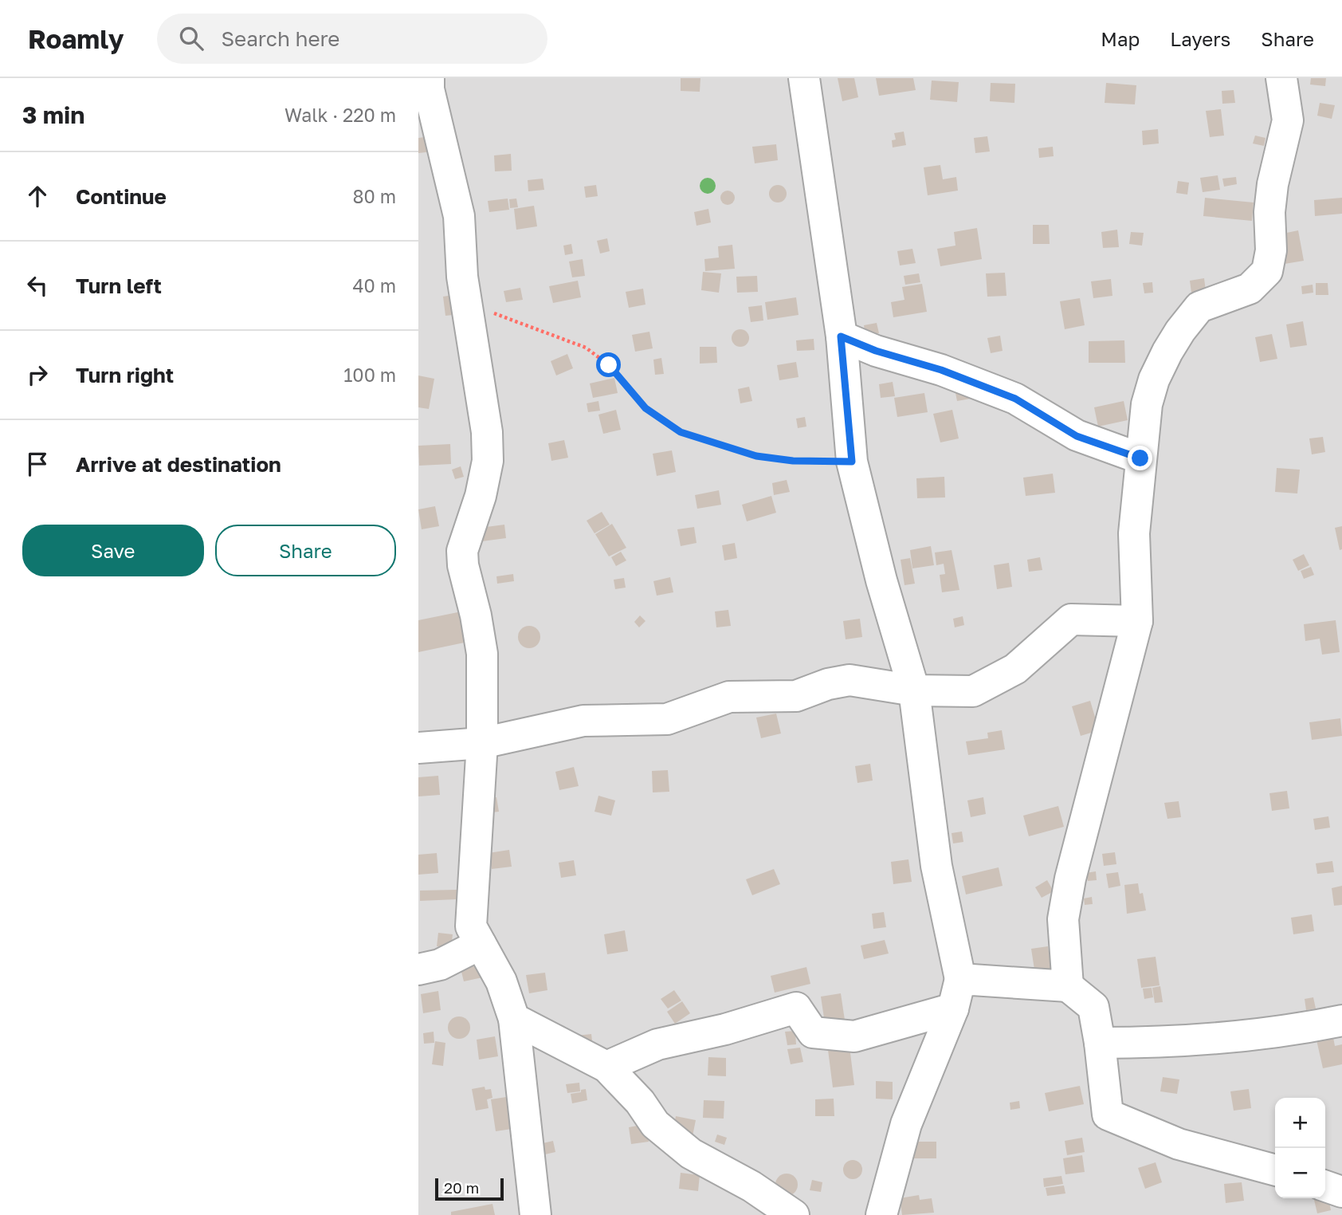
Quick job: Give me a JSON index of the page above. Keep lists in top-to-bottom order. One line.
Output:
{"scale_bar":"20 m","page":{"header":"Roamly","search":"Search here","nav":["Map","Layers","Share"],"heading":["3 min","Walk · 220 m"],"list":[["Continue","80 m"],["Turn left","40 m"],["Turn right","100 m"],"Arrive at destination"],"buttons":["Save","Share"],"map_buttons":["+","−"],"scale":"20 m"}}
